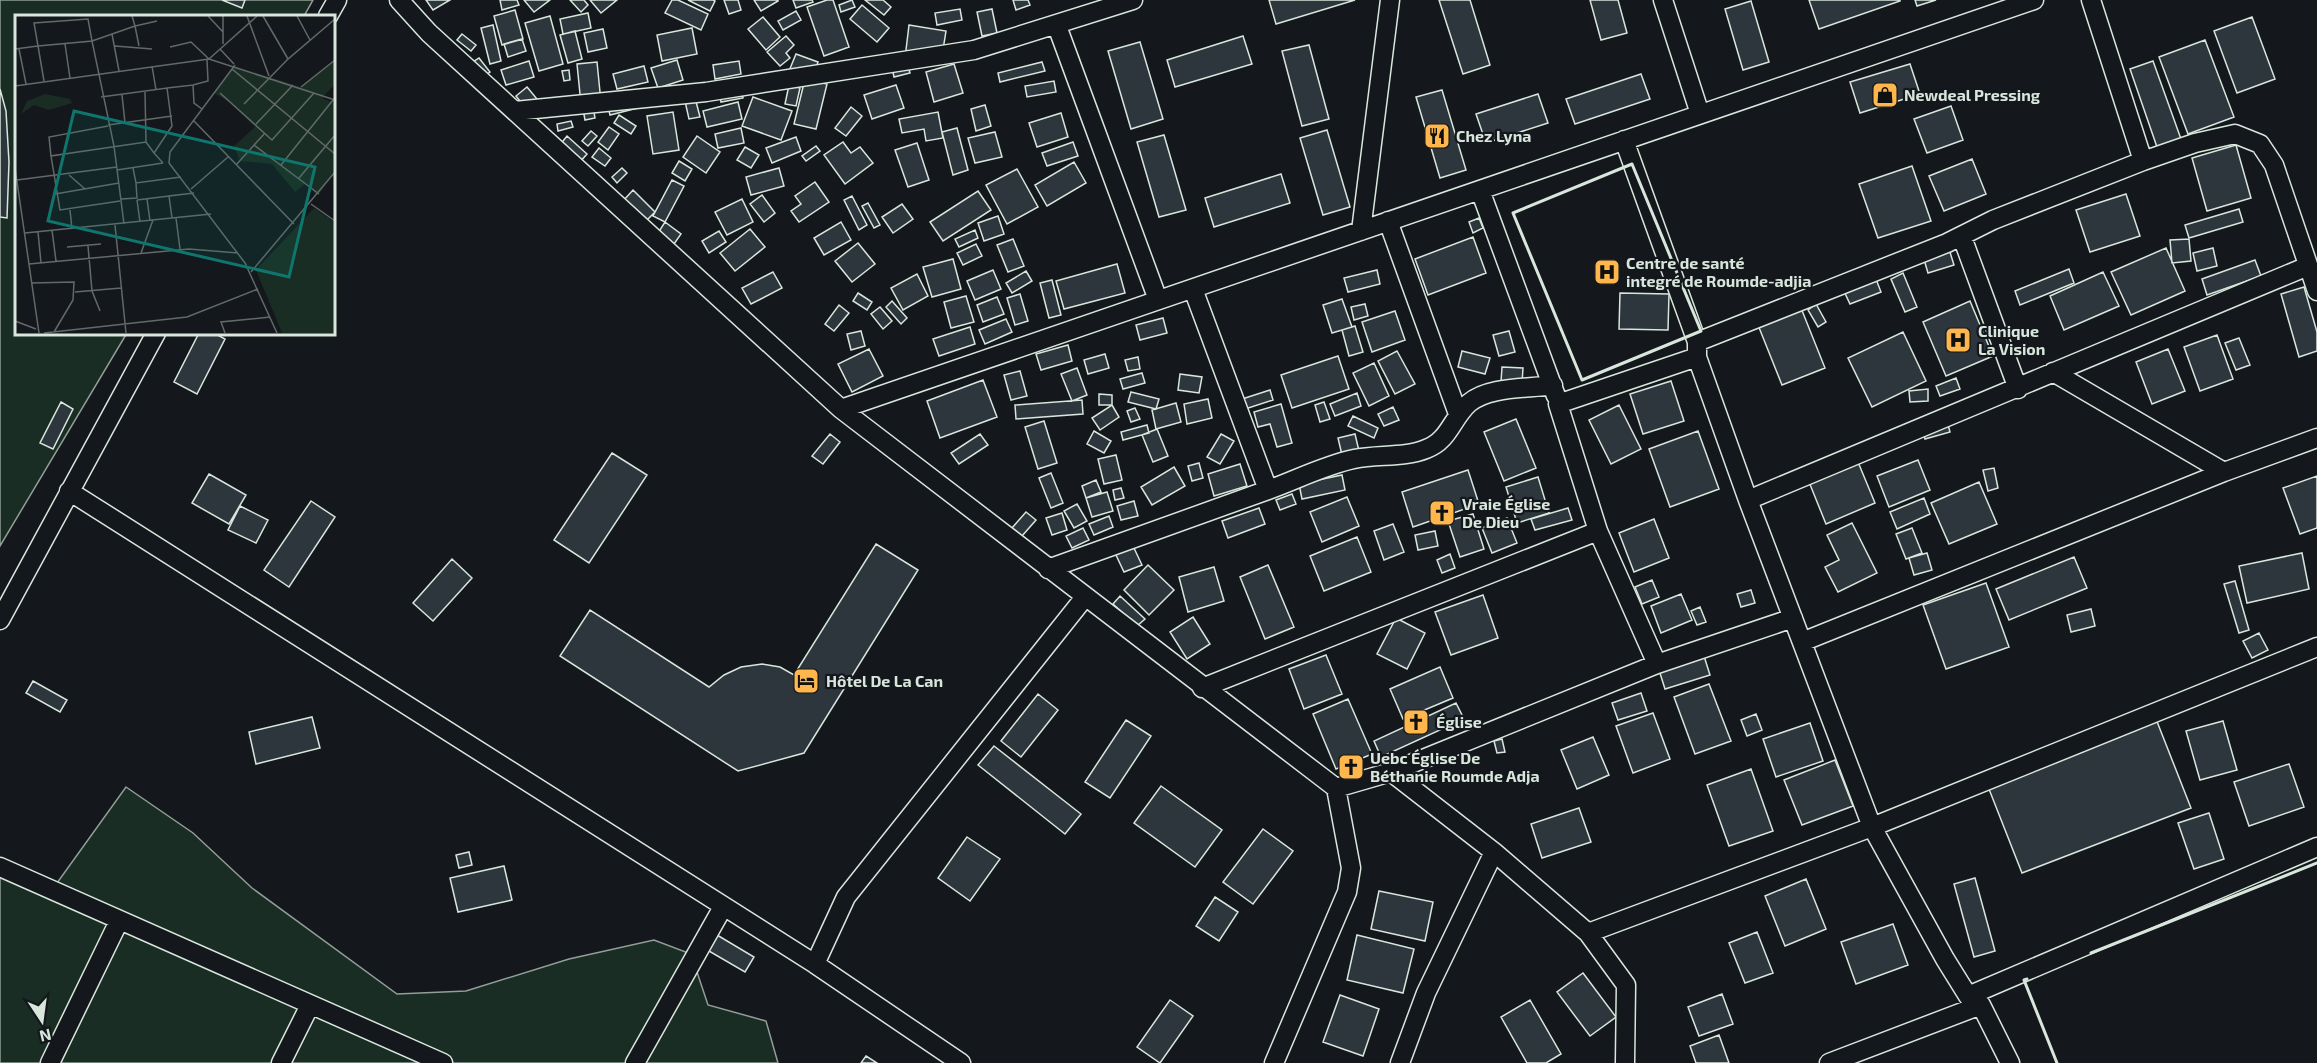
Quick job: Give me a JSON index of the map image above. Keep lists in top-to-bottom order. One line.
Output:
{"places":{"shop":["Newdeal Pressing"],"restaurant":["Chez Lyna"],"hospital":["Centre de santé integré de Roumde-adjia","Clinique La Vision"],"church":["Vraie Église De Dieu","Église","Uebc Église De Béthanie Roumde Adja"],"hotel":["Hôtel De La Can"]},"north":"bottom"}
